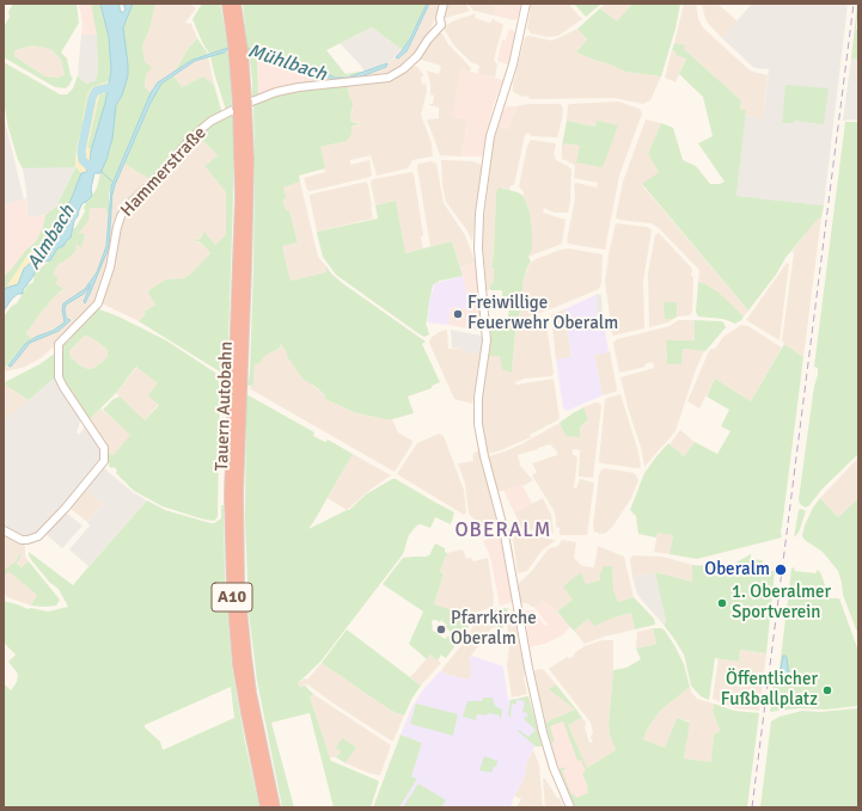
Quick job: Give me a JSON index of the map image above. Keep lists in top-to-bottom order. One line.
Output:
{"streets":{"highway":["Tauern Autobahn","A10"],"street":["Hammerstraße"]},"districts":["OBERALM"],"water":["Mühlbach","Almbach"],"places":["Freiwillige Feuerwehr Oberalm","Oberalm","1. Oberalmer Sportverein","Pfarrkirche Oberalm","Öffentlicher Fußballplatz"]}
